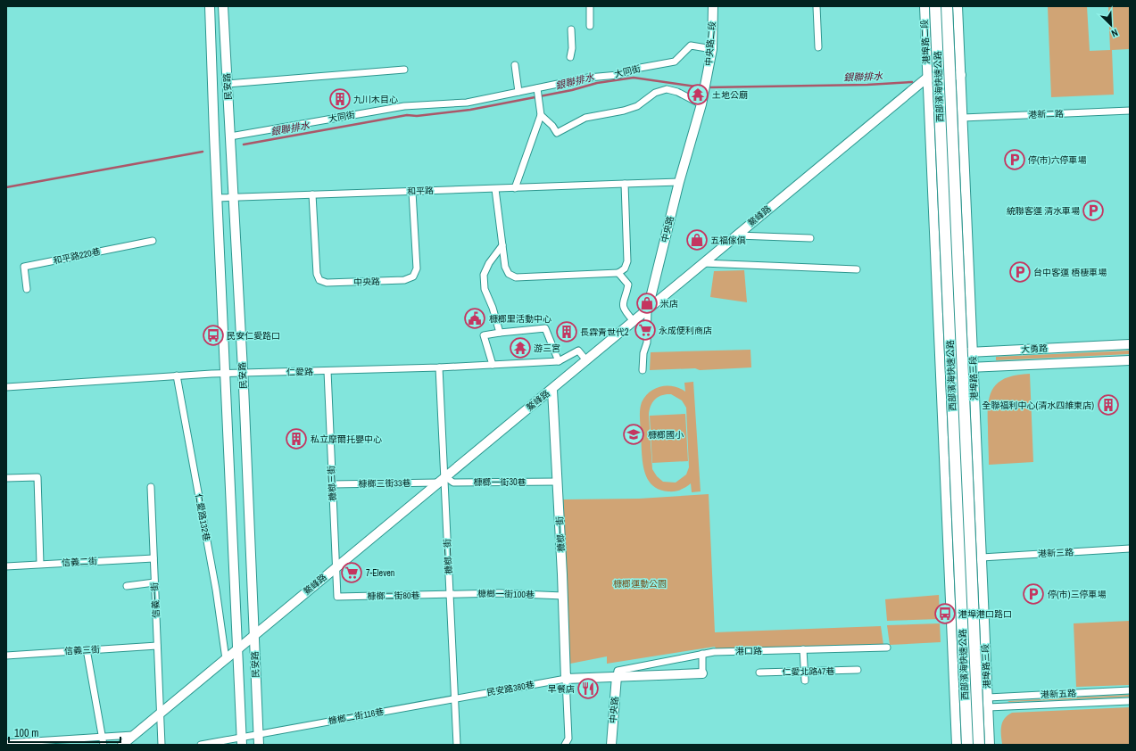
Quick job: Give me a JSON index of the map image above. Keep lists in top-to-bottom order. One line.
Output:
{"streets":{"highway":["西部濱海快速公路"],"street":["港埠路二段","中央路二段","大同街","民安路","港新二路","和平路","鰲峰路","中央路","和平路220巷","大勇路","仁愛路","港埠路三段","槺榔一街30巷","槺榔三街","槺榔三街33巷","仁愛路132巷","槺榔一街","港新三路","槺榔二街","信義二街","槺榔一街100巷","槺榔二街80巷","信義一街","信義三街","港口路","仁愛北路47巷","民安路380巷","港新五路","槺榔二街116巷"]},"crossings":[["港埠路二段","鰲峰路"],["中央路二段","大同街"],["中央路二段","中央路"],["大同街","民安路"],["民安路","和平路"],["民安路","鰲峰路"],["民安路","仁愛路"],["民安路","槺榔二街116巷"],["港新二路","港埠路三段"],["和平路","中央路"],["鰲峰路","中央路"],["鰲峰路","仁愛路"],["鰲峰路","槺榔一街30巷"],["鰲峰路","槺榔三街"],["鰲峰路","槺榔三街33巷"],["鰲峰路","仁愛路132巷"],["鰲峰路","槺榔一街"],["鰲峰路","槺榔二街"],["鰲峰路","信義一街"],["中央路","港口路"],["大勇路","港埠路三段"],["仁愛路","槺榔三街"],["仁愛路","仁愛路132巷"],["仁愛路","槺榔二街"],["港埠路三段","港新三路"],["港埠路三段","港新五路"],["槺榔一街30巷","槺榔三街33巷"],["槺榔一街30巷","槺榔一街"],["槺榔一街30巷","槺榔二街"],["槺榔三街","槺榔三街33巷"],["槺榔三街","槺榔二街80巷"],["槺榔三街33巷","槺榔二街"],["槺榔一街","槺榔一街100巷"],["槺榔一街","民安路380巷"],["槺榔二街","槺榔一街100巷"],["槺榔二街","槺榔二街80巷"],["槺榔二街","民安路380巷"],["槺榔二街","槺榔二街116巷"],["信義二街","信義一街"],["槺榔一街100巷","槺榔二街80巷"],["信義一街","信義三街"],["民安路380巷","槺榔二街116巷"]],"water":["銀聯排水"],"parks":["槺榔運動公園"],"places":{"temple":["土地公廟","游三宮"],"building":["九川木目心","長霖青世代2","全聯福利中心(清水四維東店)","私立摩爾托嬰中心"],"parking":["停(市)六停車場","統聯客運 清水車場","台中客運 梧棲車場","停(市)三停車場"],"shop":["五福傢俱","米店"],"public building":["槺榔里活動中心"],"supermarket":["永成便利商店","7-Eleven"],"bus stop":["民安仁愛路口","港埠港口路口"],"school or university":["槺榔國小"],"restaurant":["早餐店"]},"scale_bar":"100 m","north":"bottom right"}
